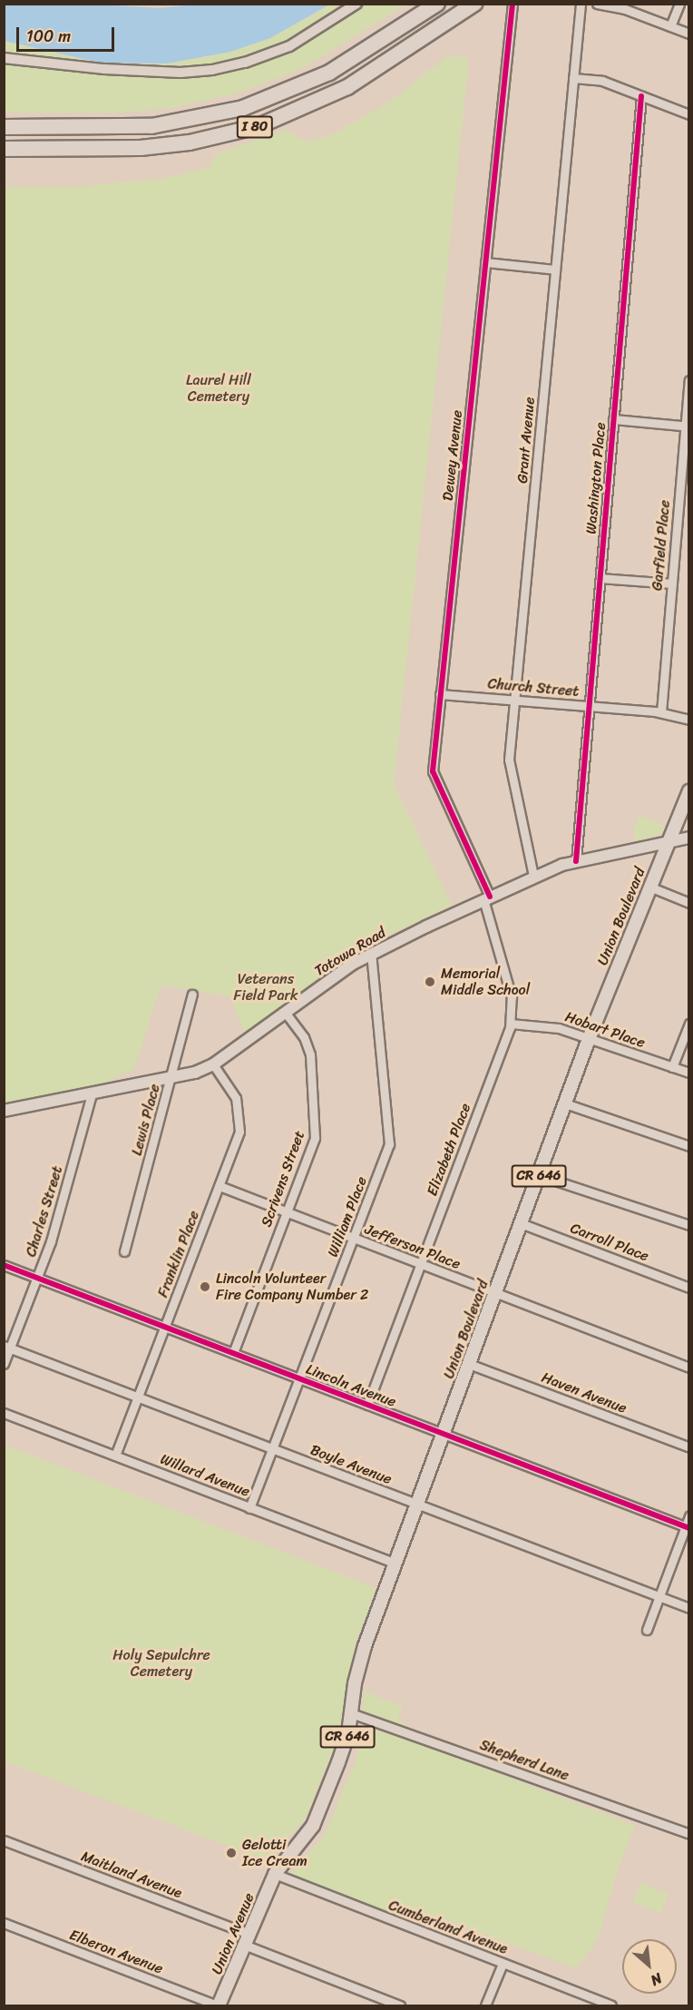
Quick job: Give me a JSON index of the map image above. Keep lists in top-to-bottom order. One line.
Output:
{"streets":{"highway":["I 80"],"main road":["Union Boulevard","Totowa Road","CR 646","Union Avenue"],"street":["Grant Avenue","Dewey Avenue","Washington Place","Garfield Place","Church Street","Hobart Place","Lewis Place","Elizabeth Place","Scrivens Street","Charles Street","William Place","Carroll Place","Jefferson Place","Franklin Place","Lincoln Avenue","Haven Avenue","Boyle Avenue","Willard Avenue","Shepherd Lane","Maitland Avenue","Cumberland Avenue","Elberon Avenue"]},"crossings":[["Grant Avenue","Church Street"],["Grant Avenue","Totowa Road"],["Dewey Avenue","Church Street"],["Dewey Avenue","Totowa Road"],["Dewey Avenue","Elizabeth Place"],["Washington Place","Church Street"],["Washington Place","Totowa Road"],["Garfield Place","Church Street"],["Union Boulevard","Totowa Road"],["Union Boulevard","Hobart Place"],["Union Boulevard","Carroll Place"],["Union Boulevard","Jefferson Place"],["Union Boulevard","Lincoln Avenue"],["Union Boulevard","Haven Avenue"],["Union Boulevard","Boyle Avenue"],["Union Boulevard","Willard Avenue"],["Union Boulevard","Shepherd Lane"],["Union Boulevard","Cumberland Avenue"],["Union Boulevard","Union Avenue"],["Totowa Road","Lewis Place"],["Totowa Road","Elizabeth Place"],["Totowa Road","Scrivens Street"],["Totowa Road","Charles Street"],["Totowa Road","William Place"],["Totowa Road","Franklin Place"],["Hobart Place","Elizabeth Place"],["Elizabeth Place","Jefferson Place"],["Elizabeth Place","Lincoln Avenue"],["Scrivens Street","Jefferson Place"],["Scrivens Street","Lincoln Avenue"],["Charles Street","Lincoln Avenue"],["Charles Street","Boyle Avenue"],["William Place","Jefferson Place"],["William Place","Lincoln Avenue"],["William Place","Boyle Avenue"],["William Place","Willard Avenue"],["Jefferson Place","Franklin Place"],["Franklin Place","Lincoln Avenue"],["Franklin Place","Boyle Avenue"],["Franklin Place","Willard Avenue"],["Maitland Avenue","Union Avenue"],["Cumberland Avenue","Union Avenue"],["Union Avenue","Elberon Avenue"]],"parks":["Laurel Hill Cemetery","Veterans Field Park","Holy Sepulchre Cemetery"],"places":["Memorial Middle School","Lincoln Volunteer Fire Company Number 2","Gelotti Ice Cream"],"scale_bar":"100 m","north":"bottom right"}
